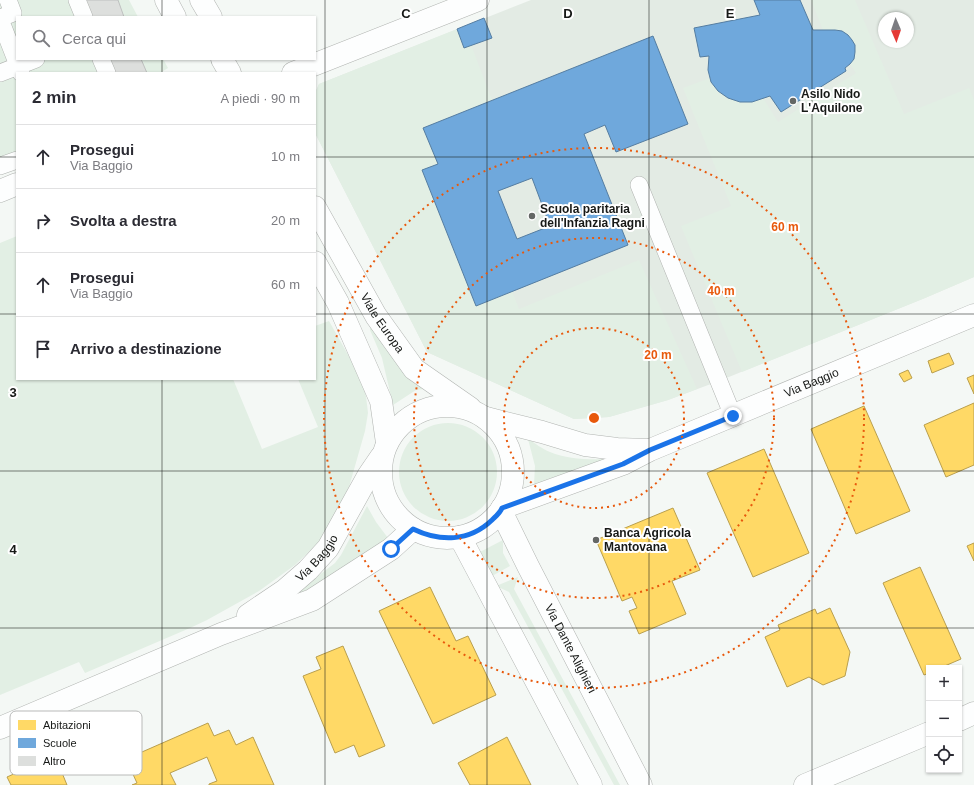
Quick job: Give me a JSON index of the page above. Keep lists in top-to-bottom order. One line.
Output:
{"streets":{"street":["Viale Europa","Via Baggio","Via Dante Alighieri"]},"crossings":[["Viale Europa","Via Baggio"],["Viale Europa","Via Dante Alighieri"],["Via Baggio","Via Dante Alighieri"]],"places":["Asilo Nido L'Aquilone","Scuola paritaria dell'Infanzia Ragni","Banca Agricola Mantovana"],"legend":["Abitazioni","Scuole","Altro"],"north":"bottom","page":{"search":"Cerca qui","heading":["2 min","A piedi · 90 m"],"list":[["Prosegui","Via Baggio","10 m"],["Svolta a destra","20 m"],["Prosegui","Via Baggio","60 m"],"Arrivo a destinazione"],"map_buttons":["+","−"]},"grid":{"columns":["C","D","E"],"rows":["3","4"]},"rings":["60 m","40 m","20 m"]}
